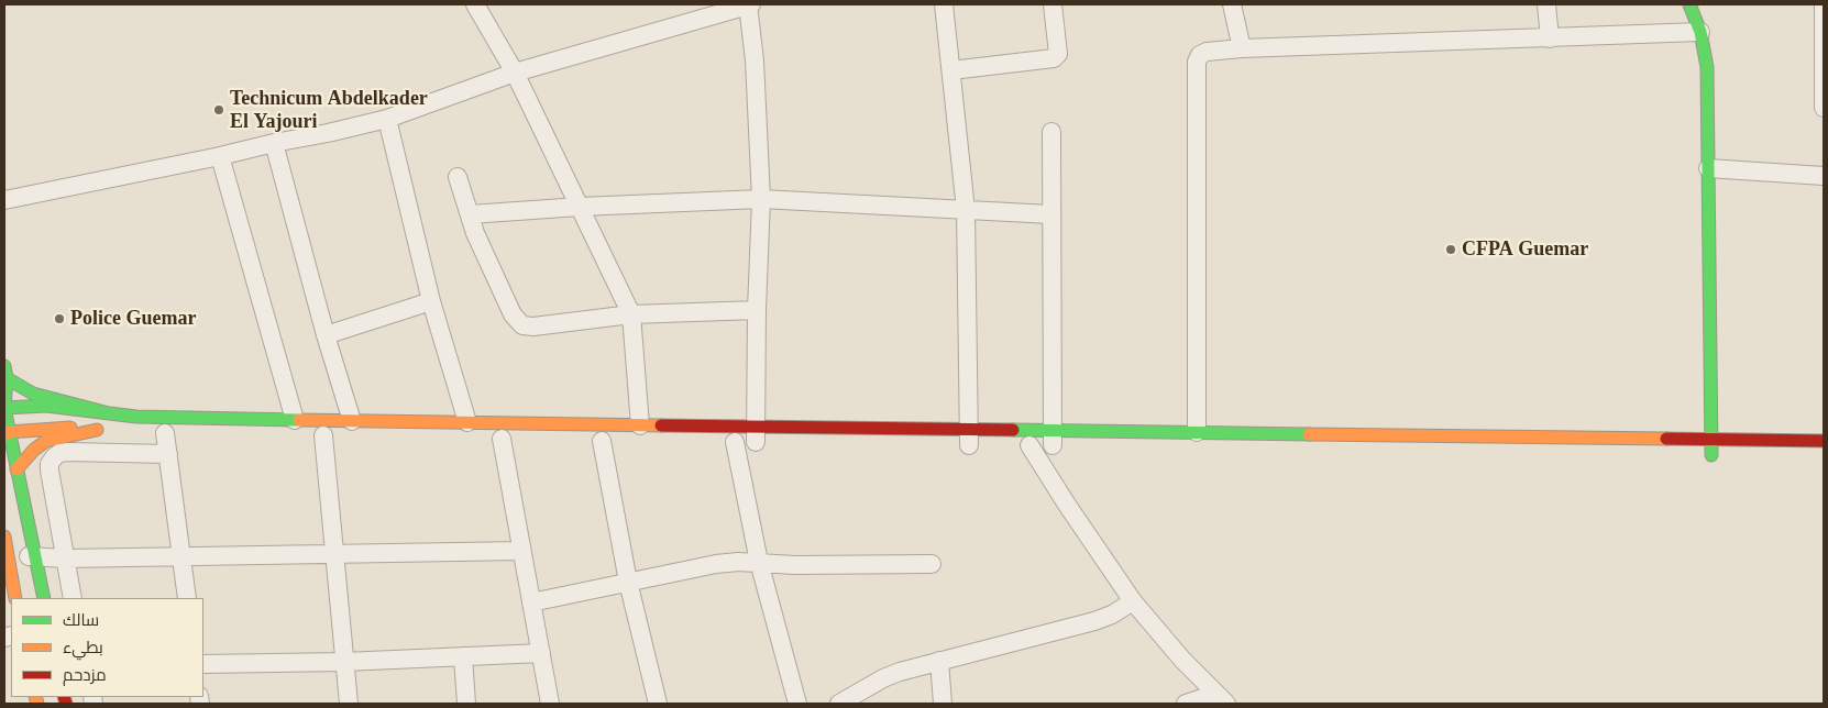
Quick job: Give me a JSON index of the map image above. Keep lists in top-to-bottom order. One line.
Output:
{"places":["Technicum Abdelkader El Yajouri","CFPA Guemar","Police Guemar"],"legend":["سالك","بطيء","مزدحم"]}
